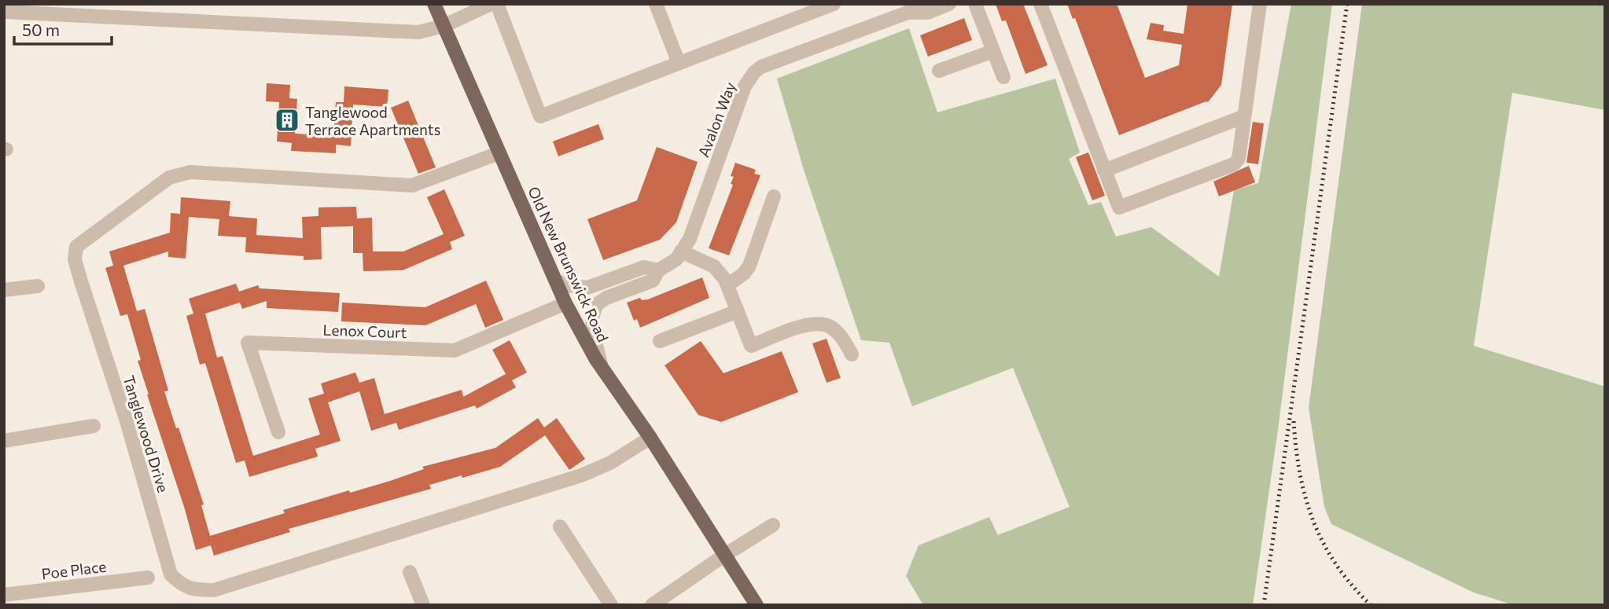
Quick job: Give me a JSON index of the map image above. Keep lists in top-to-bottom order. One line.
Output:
{"streets":{"main road":["Old New Brunswick Road"],"street":["Avalon Way","Lenox Court","Tanglewood Drive","Poe Place"]},"crossings":[["Avalon Way","Old New Brunswick Road"],["Old New Brunswick Road","Lenox Court"],["Old New Brunswick Road","Tanglewood Drive"]],"places":{"building":["Tanglewood Terrace Apartments"]},"scale_bar":"50 m"}
